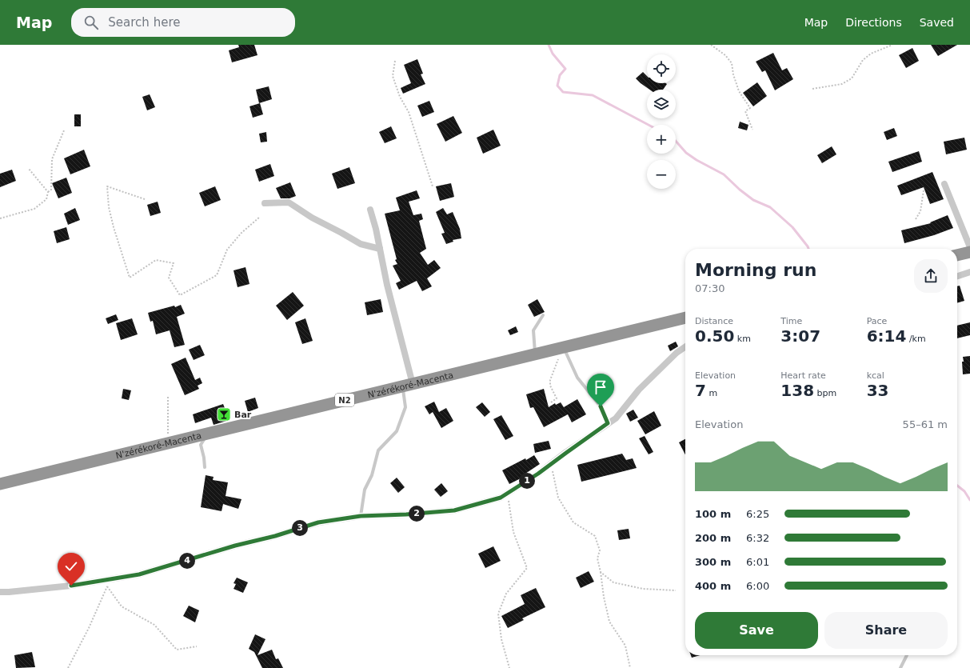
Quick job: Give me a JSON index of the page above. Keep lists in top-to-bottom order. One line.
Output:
{"streets":{"highway":["N'zérékoré-Macenta","N2"]},"places":{"bar":["Bar"]},"page":{"header":"Map","search":"Search here","nav":["Map","Directions","Saved"],"map_buttons":["+","−"],"heading":["Morning run","07:30"],"stats":[["Distance","0.50 km"],["Time","3:07"],["Pace","6:14 /km"],["Elevation","7 m"],["Heart rate","138 bpm"],["kcal","33"]],"chart":["Elevation","55–61 m"],"pins":["1","2","3","4"],"list":[{"name":"100 m","note":"6:25"},{"name":"200 m","note":"6:32"},{"name":"300 m","note":"6:01"},{"name":"400 m","note":"6:00"}],"buttons":["Save","Share"]}}
